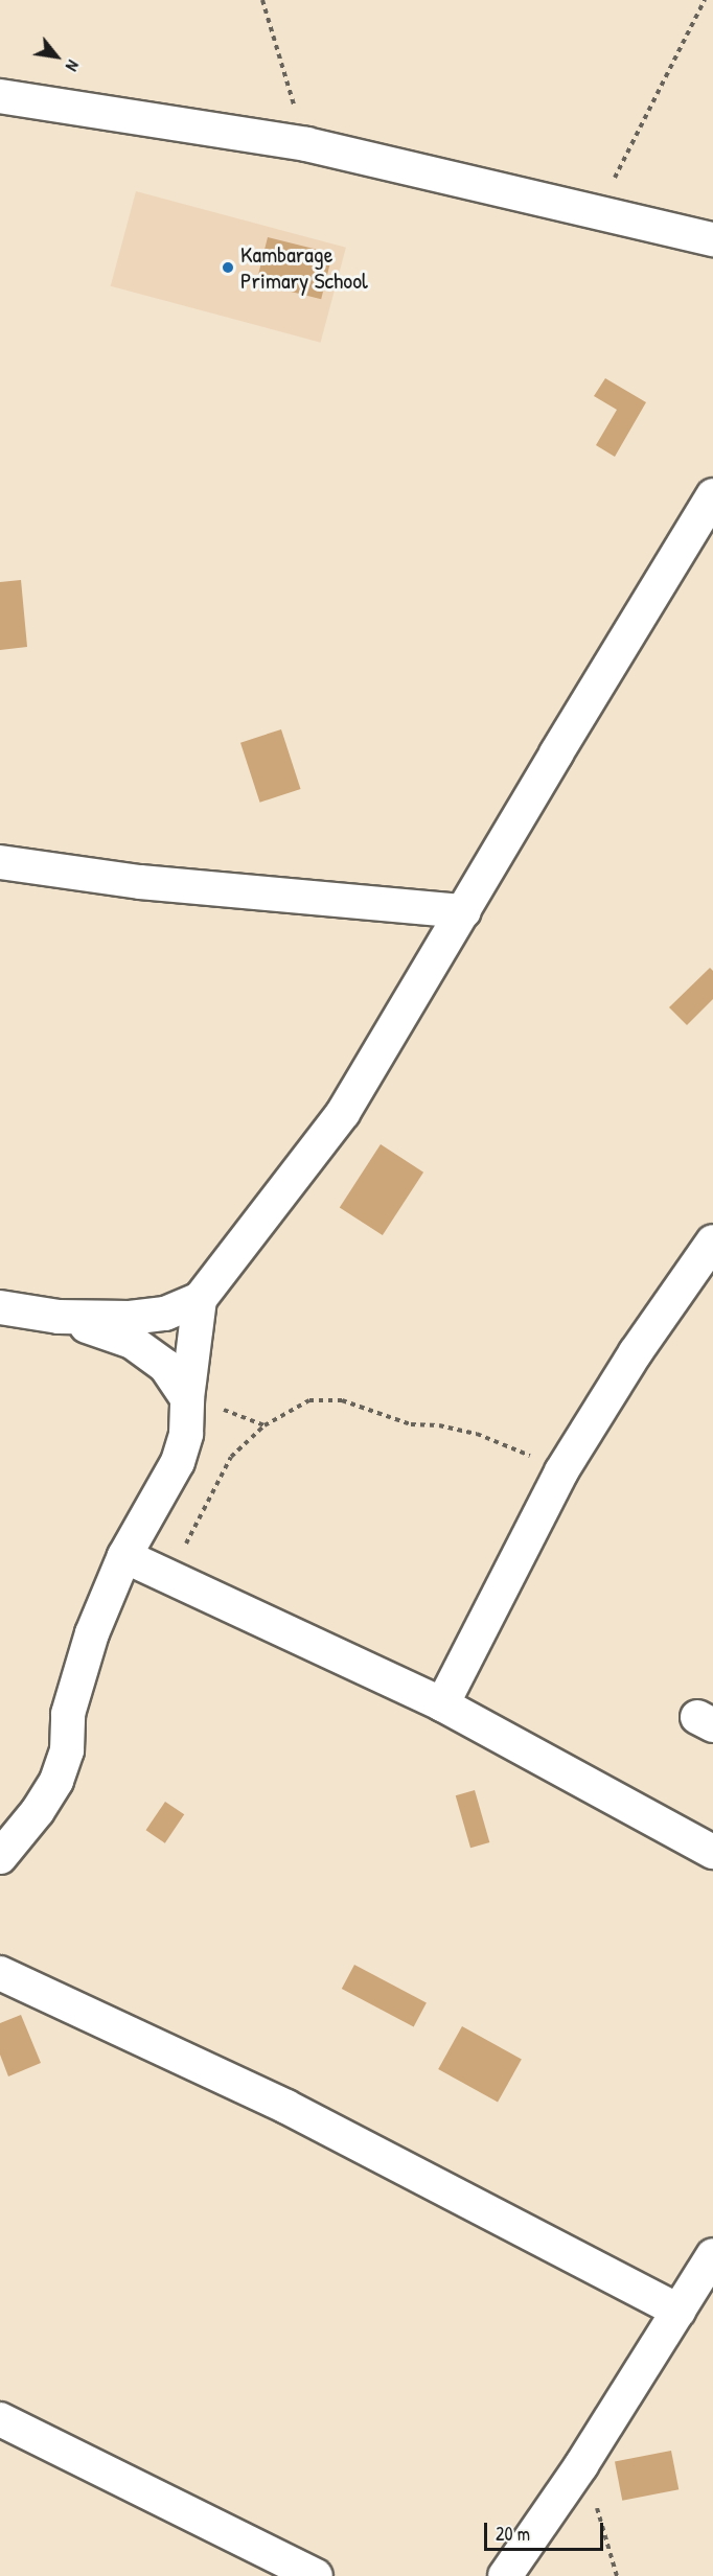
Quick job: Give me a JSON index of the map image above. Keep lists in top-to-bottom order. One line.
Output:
{"places":["Kambarage Primary School"],"scale_bar":"20 m","north":"bottom right"}
